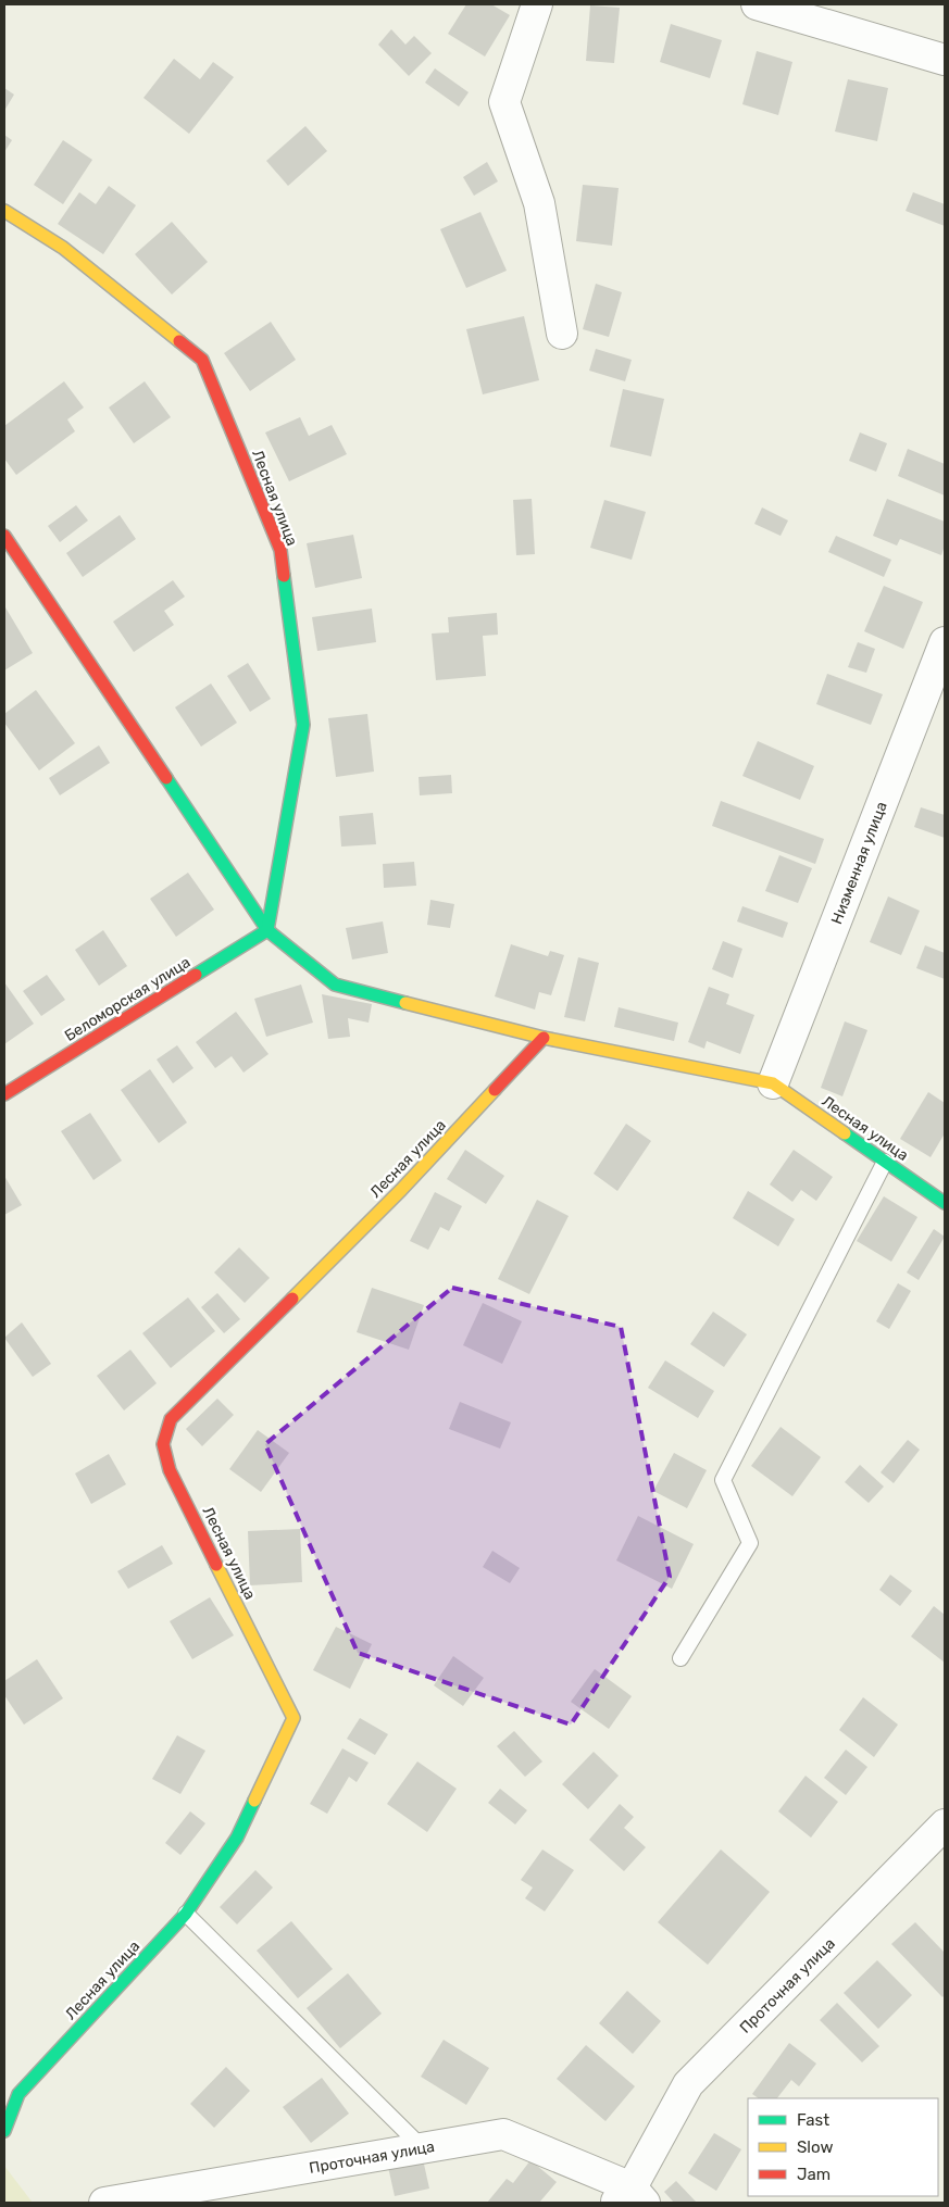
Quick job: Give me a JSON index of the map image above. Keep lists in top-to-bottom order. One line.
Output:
{"streets":{"street":["Лесная улица","Низменная улица","Беломорская улица","Проточная улица"]},"crossings":[["Лесная улица","Низменная улица"],["Лесная улица","Беломорская улица"]],"legend":["Fast","Slow","Jam"]}
